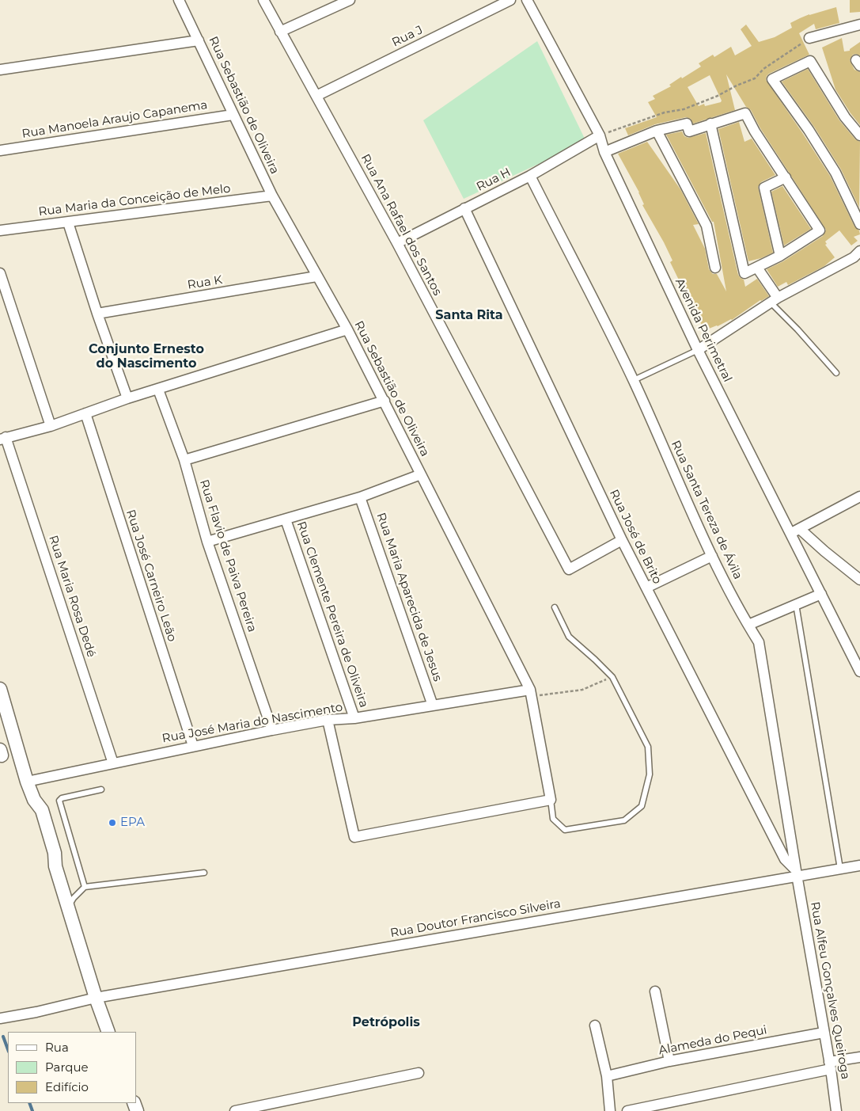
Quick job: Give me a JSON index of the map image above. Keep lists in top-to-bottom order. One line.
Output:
{"streets":{"street":["Rua J","Rua Sebastião de Oliveira","Rua Manoela Araujo Capanema","Rua H","Rua Maria da Conceição de Melo","Rua Ana Rafael dos Santos","Rua K","Avenida Perimetral","Rua Santa Tereza de Ávila","Rua José de Brito","Rua Flavio de Paiva Pereira","Rua José Carneiro Leão","Rua Maria Rosa Dedé","Rua Maria Aparecida de Jesus","Rua Clemente Pereira de Oliveira","Rua José Maria do Nascimento","Rua Doutor Francisco Silveira","Rua Alfeu Gonçalves Queiroga","Alameda do Pequi"]},"crossings":[["Rua J","Rua Ana Rafael dos Santos"],["Rua Sebastião de Oliveira","Rua Manoela Araujo Capanema"],["Rua Sebastião de Oliveira","Rua Maria da Conceição de Melo"],["Rua Sebastião de Oliveira","Rua K"],["Rua Sebastião de Oliveira","Rua José Maria do Nascimento"],["Rua H","Rua Ana Rafael dos Santos"],["Rua H","Avenida Perimetral"],["Rua H","Rua Santa Tereza de Ávila"],["Rua H","Rua José de Brito"],["Rua Ana Rafael dos Santos","Rua José de Brito"],["Rua Santa Tereza de Ávila","Rua José de Brito"],["Rua Santa Tereza de Ávila","Rua Doutor Francisco Silveira"],["Rua Santa Tereza de Ávila","Rua Alfeu Gonçalves Queiroga"],["Rua José de Brito","Rua Doutor Francisco Silveira"],["Rua José de Brito","Rua Alfeu Gonçalves Queiroga"],["Rua Flavio de Paiva Pereira","Rua José Maria do Nascimento"],["Rua José Carneiro Leão","Rua José Maria do Nascimento"],["Rua Maria Rosa Dedé","Rua José Maria do Nascimento"],["Rua Maria Aparecida de Jesus","Rua José Maria do Nascimento"],["Rua Clemente Pereira de Oliveira","Rua José Maria do Nascimento"],["Rua Doutor Francisco Silveira","Rua Alfeu Gonçalves Queiroga"],["Rua Alfeu Gonçalves Queiroga","Alameda do Pequi"]],"districts":["Santa Rita","Conjunto Ernesto do Nascimento","Petrópolis"],"places":["EPA"],"legend":["Rua","Parque","Edifício"]}
